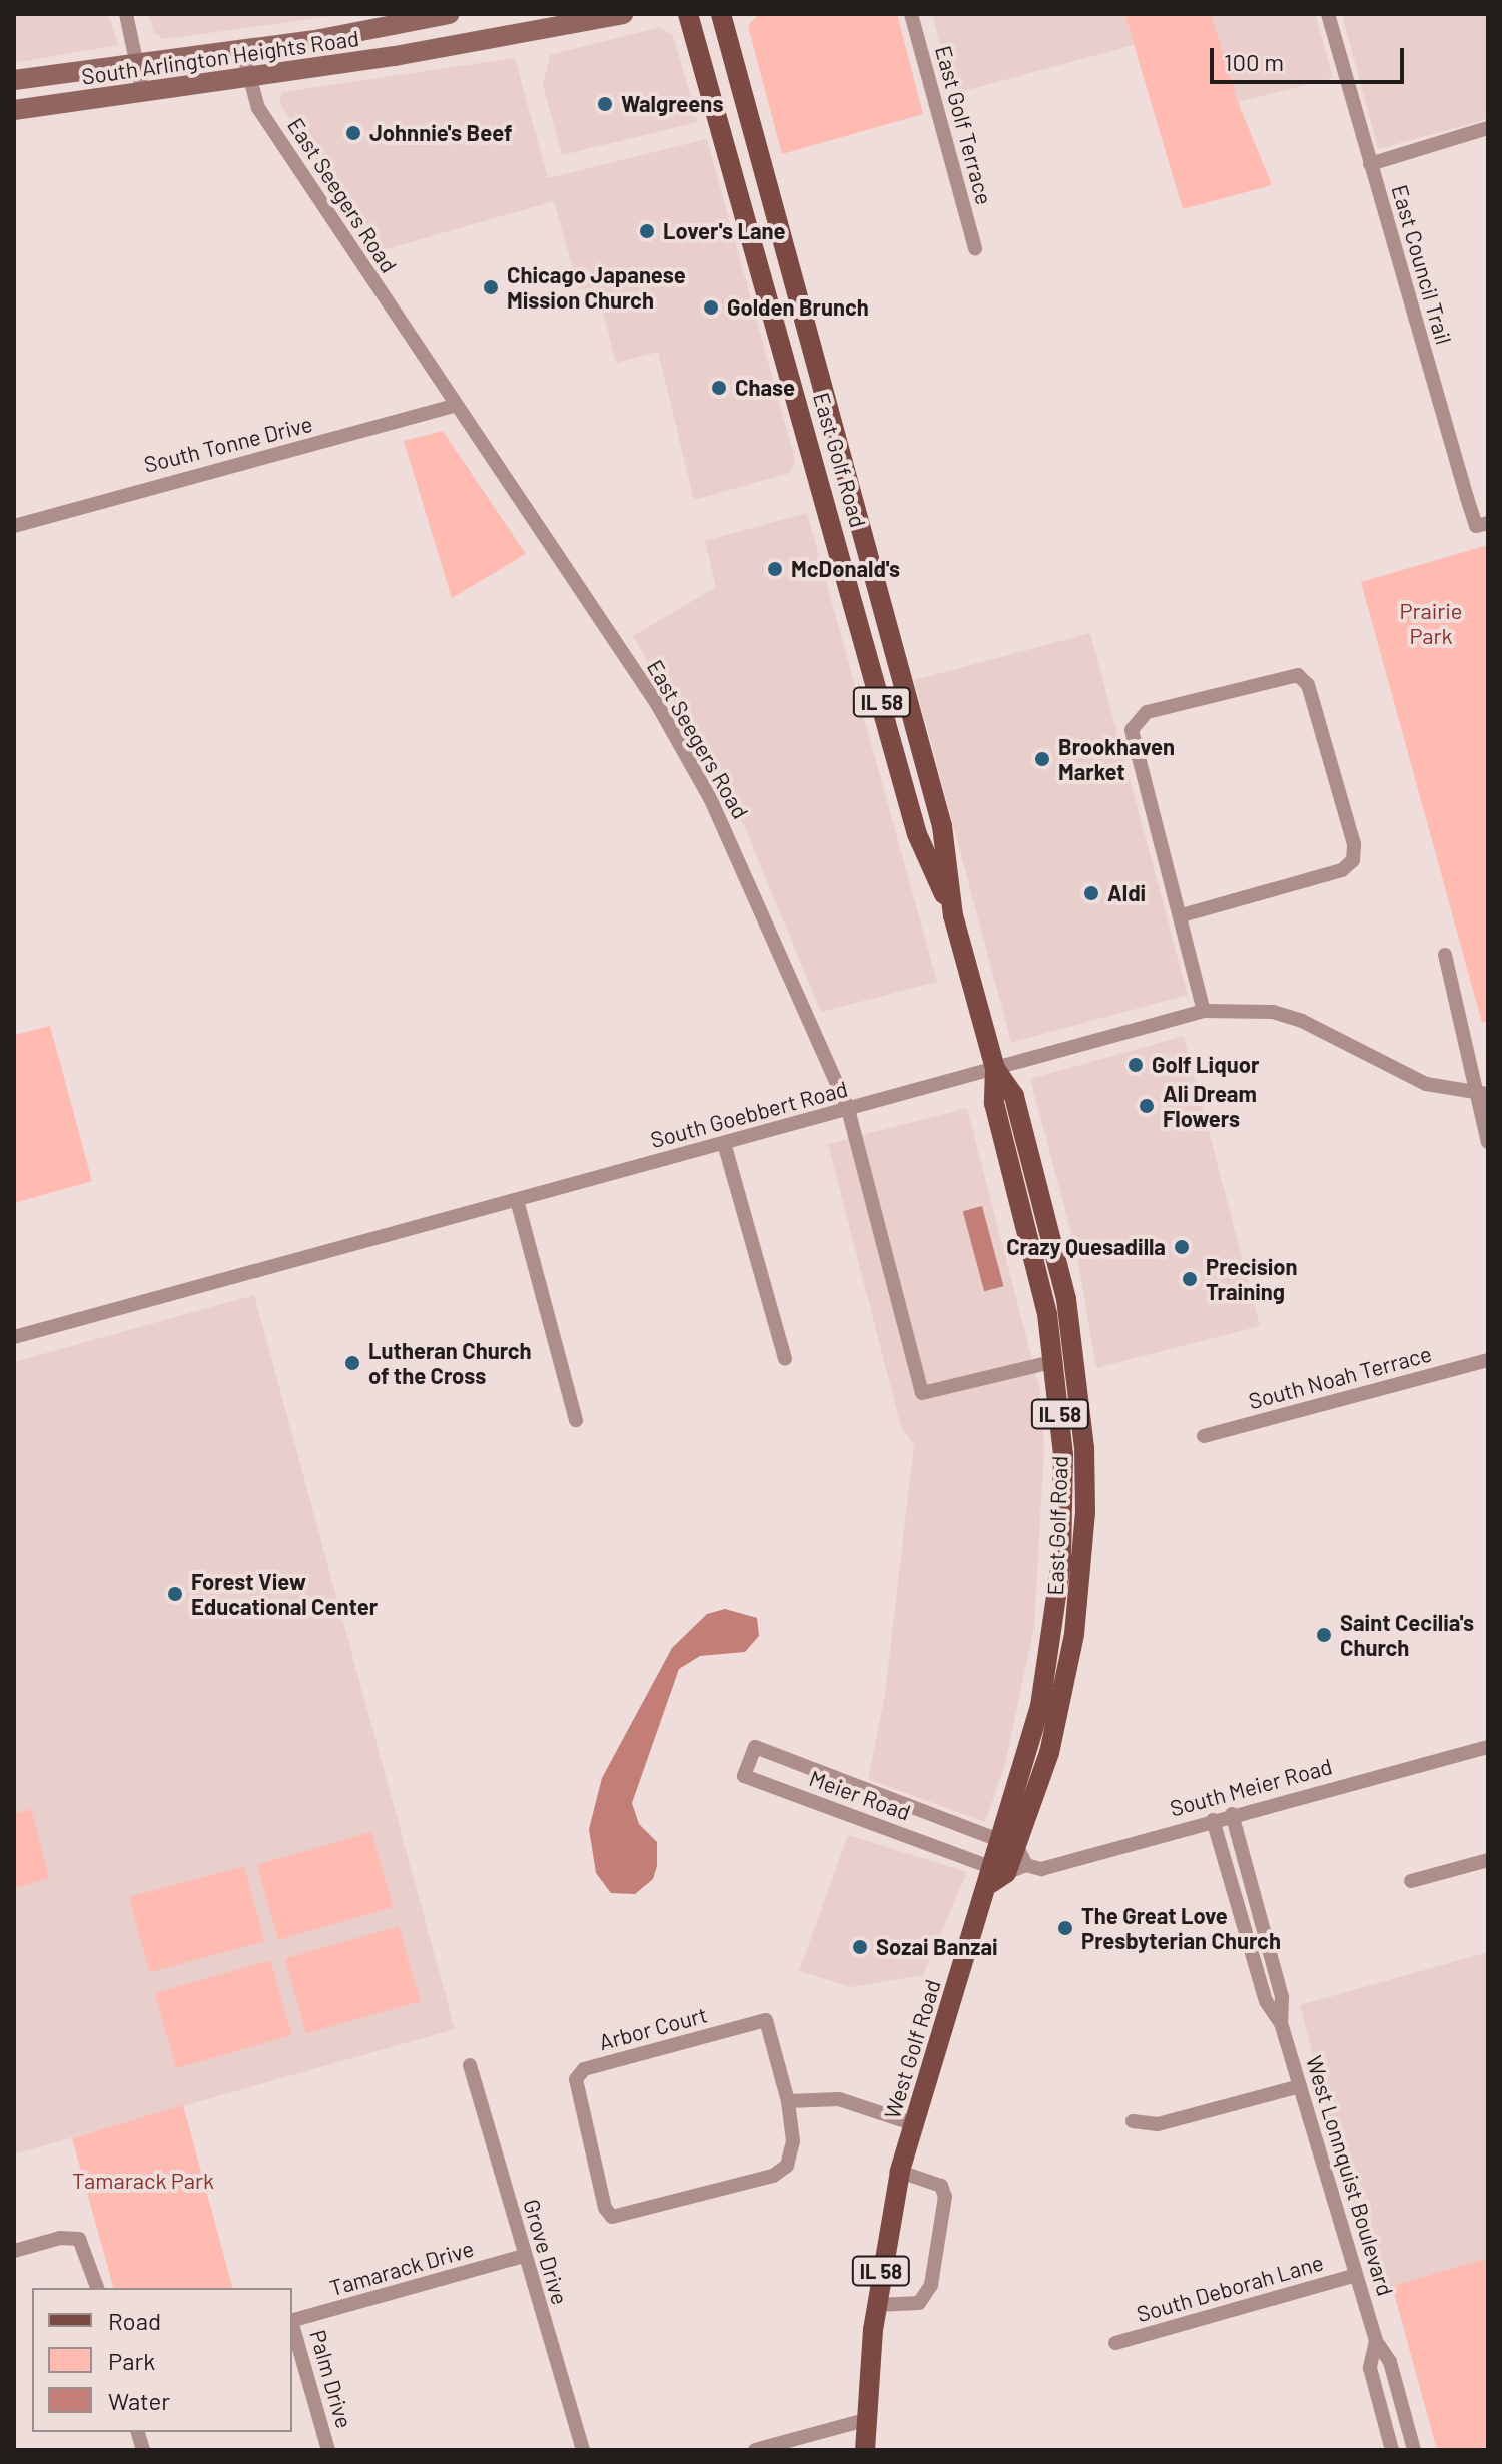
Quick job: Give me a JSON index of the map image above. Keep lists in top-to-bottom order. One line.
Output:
{"streets":{"main road":["South Arlington Heights Road","East Golf Road","IL 58","West Golf Road"],"street":["East Golf Terrace","East Seegers Road","East Council Trail","South Tonne Drive","South Goebbert Road","South Noah Terrace","South Meier Road","Meier Road","Arbor Court","West Lonnquist Boulevard","Grove Drive","Tamarack Drive","South Deborah Lane","Palm Drive"]},"crossings":[["South Arlington Heights Road","East Seegers Road"],["East Seegers Road","South Tonne Drive"],["East Seegers Road","East Golf Road"],["East Seegers Road","South Goebbert Road"],["East Golf Road","South Goebbert Road"],["East Golf Road","South Meier Road"],["East Golf Road","Meier Road"],["East Golf Road","West Golf Road"],["South Meier Road","Meier Road"],["South Meier Road","West Lonnquist Boulevard"],["West Lonnquist Boulevard","South Deborah Lane"],["Grove Drive","Tamarack Drive"]],"parks":["Prairie Park","Tamarack Park"],"places":["Walgreens","Johnnie's Beef","Lover's Lane","Chicago Japanese Mission Church","Golden Brunch","Chase","McDonald's","Brookhaven Market","Aldi","Golf Liquor","Ali Dream Flowers","Crazy Quesadilla","Precision Training","Lutheran Church of the Cross","Forest View Educational Center","Saint Cecilia's Church","The Great Love Presbyterian Church","Sozai Banzai"],"legend":["Road","Park","Water"],"scale_bar":"100 m"}
